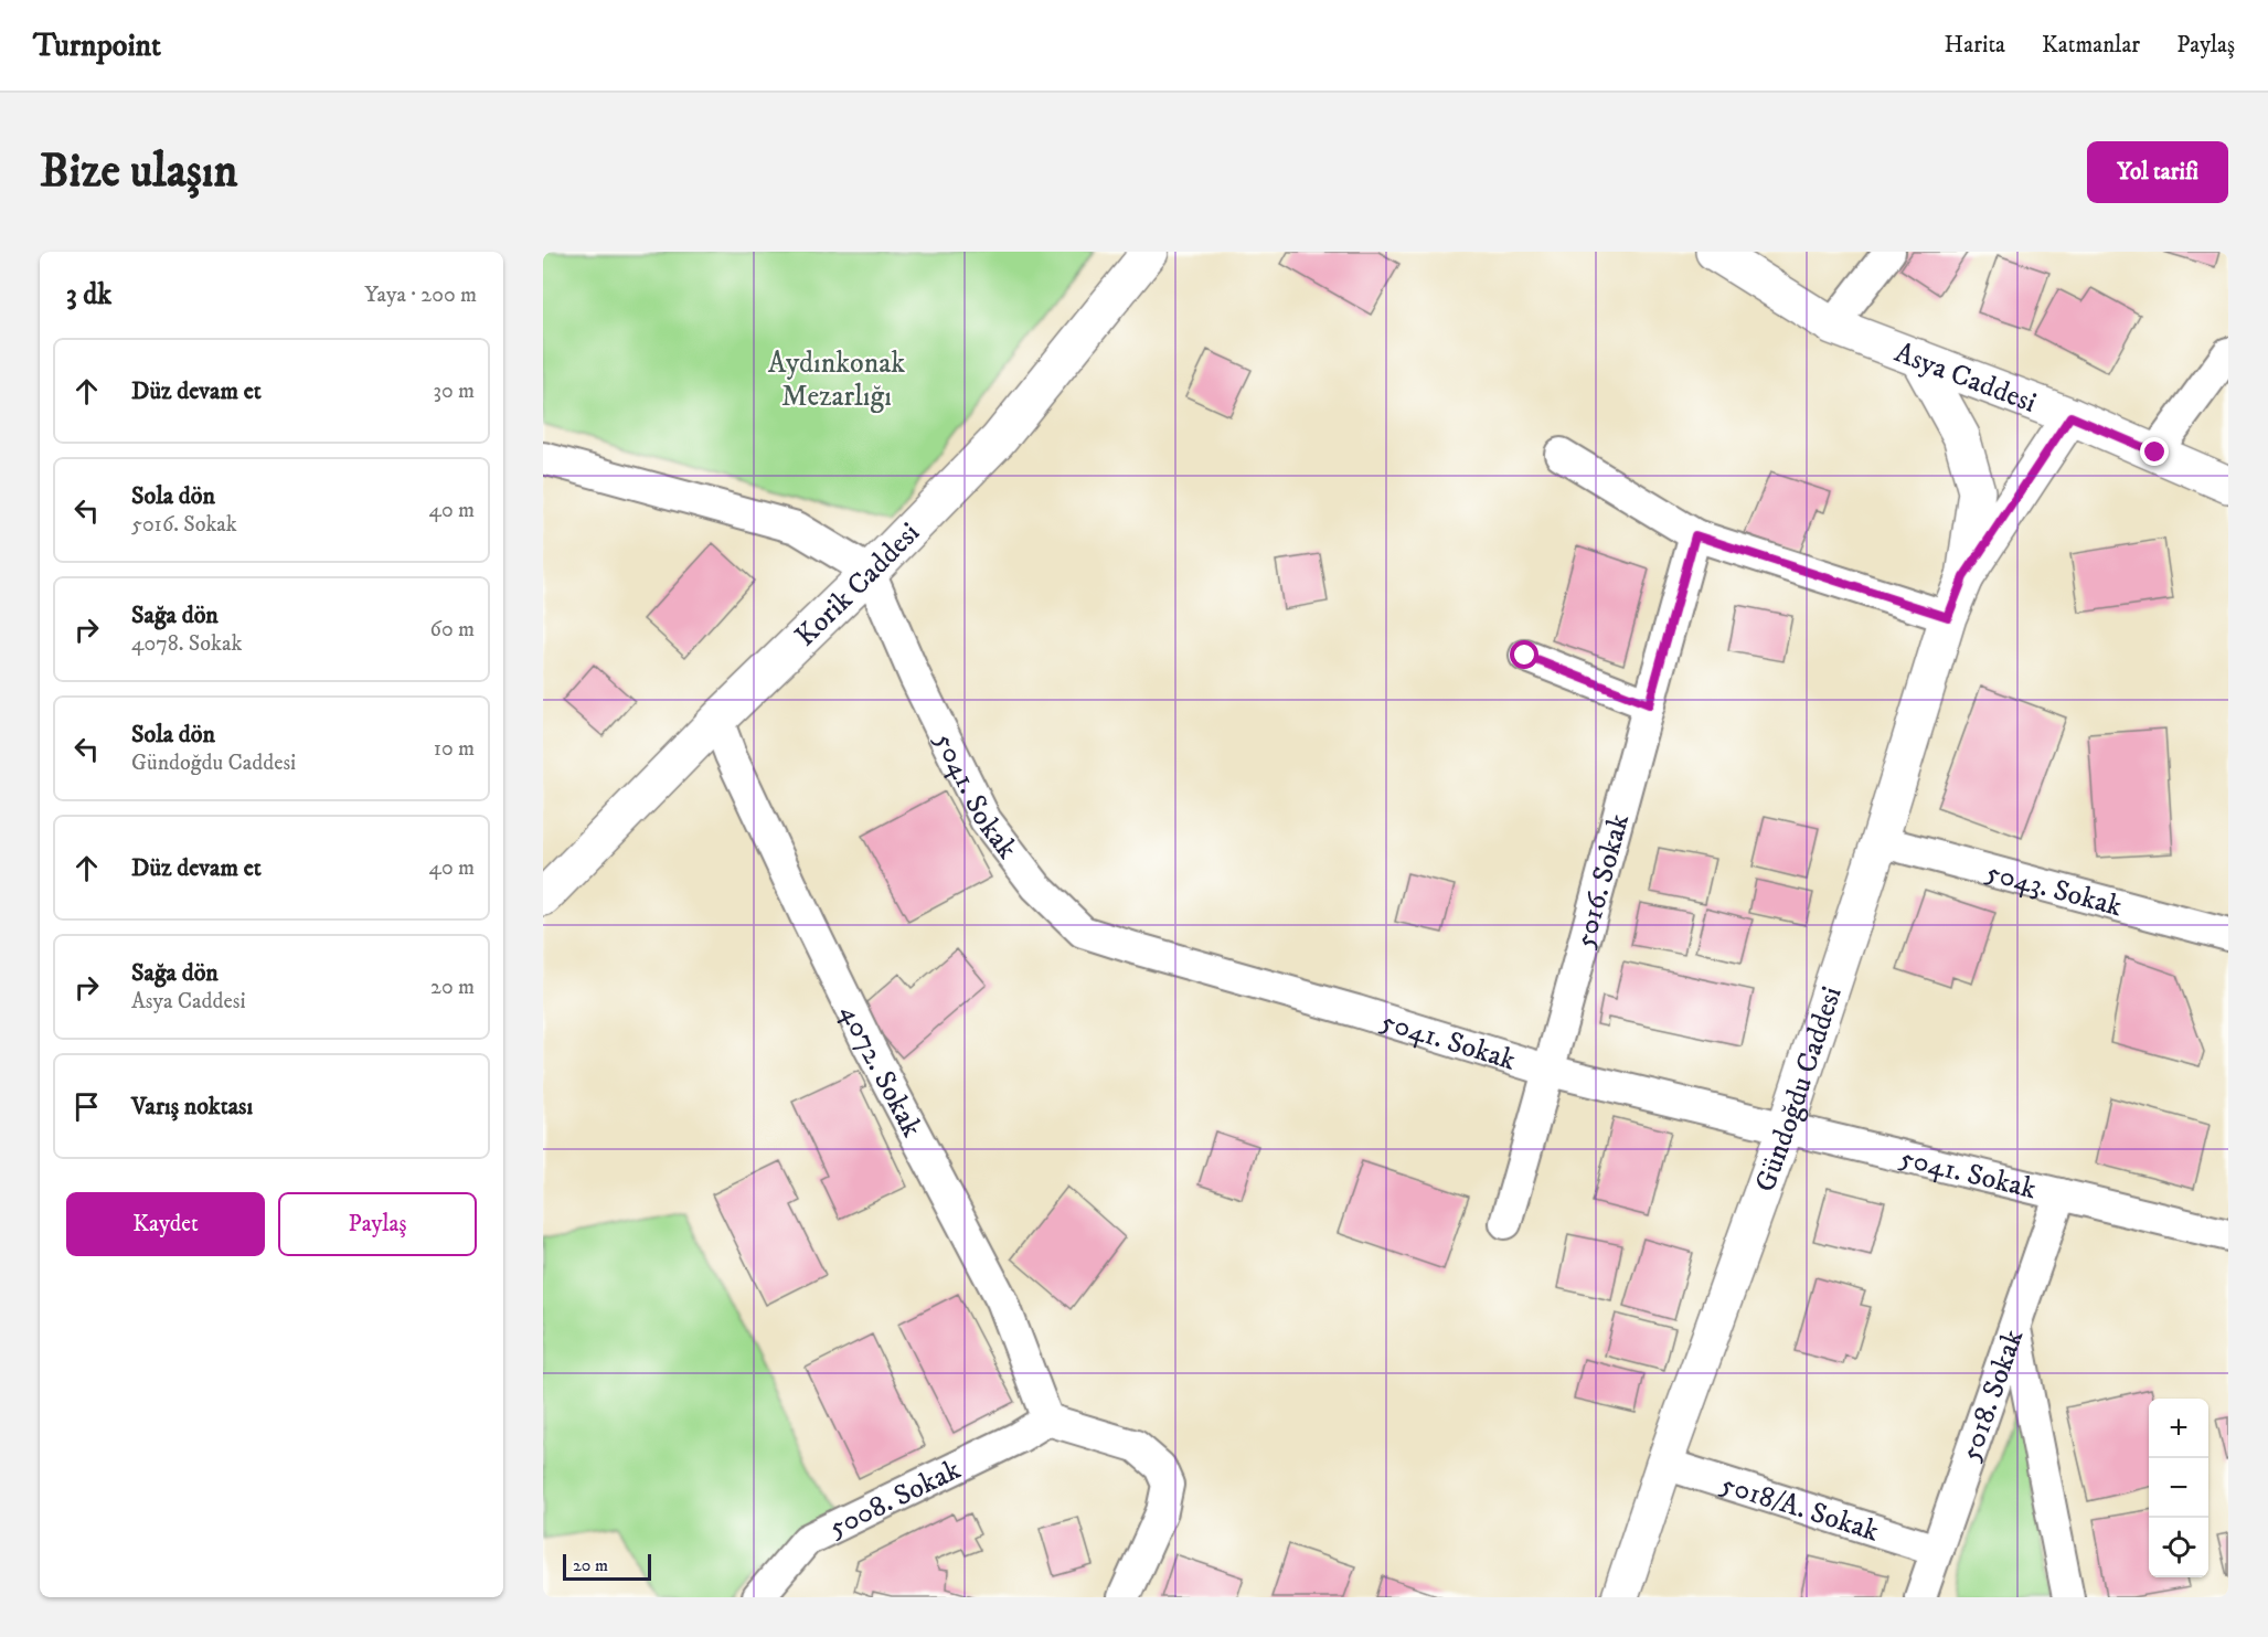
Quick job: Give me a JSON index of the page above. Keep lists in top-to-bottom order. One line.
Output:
{"streets":{"street":["Asya Caddesi","Korik Caddesi","5041. Sokak","5016. Sokak","5043. Sokak","4072. Sokak","Gündoğdu Caddesi","5018. Sokak","5008. Sokak","5018/A. Sokak"]},"crossings":[["Korik Caddesi","5041. Sokak"],["Korik Caddesi","4072. Sokak"],["5041. Sokak","5016. Sokak"],["5041. Sokak","Gündoğdu Caddesi"],["5041. Sokak","5018. Sokak"],["5043. Sokak","Gündoğdu Caddesi"],["4072. Sokak","5008. Sokak"],["Gündoğdu Caddesi","5018/A. Sokak"],["5018. Sokak","5018/A. Sokak"]],"parks":["Aydınkonak Mezarlığı"],"scale_bar":"20 m","page":{"header":"Turnpoint","nav":["Harita","Katmanlar","Paylaş"],"buttons":["Yol tarifi",["Kaydet","Paylaş"]],"title":"Bize ulaşın","heading":["3 dk","Yaya · 200 m"],"list":[["Düz devam et","30 m"],["Sola dön","5016. Sokak","40 m"],["Sağa dön","4078. Sokak","60 m"],["Sola dön","Gündoğdu Caddesi","10 m"],["Düz devam et","40 m"],["Sağa dön","Asya Caddesi","20 m"],"Varış noktası"],"map_buttons":["+","−"],"scale":"20 m"}}
